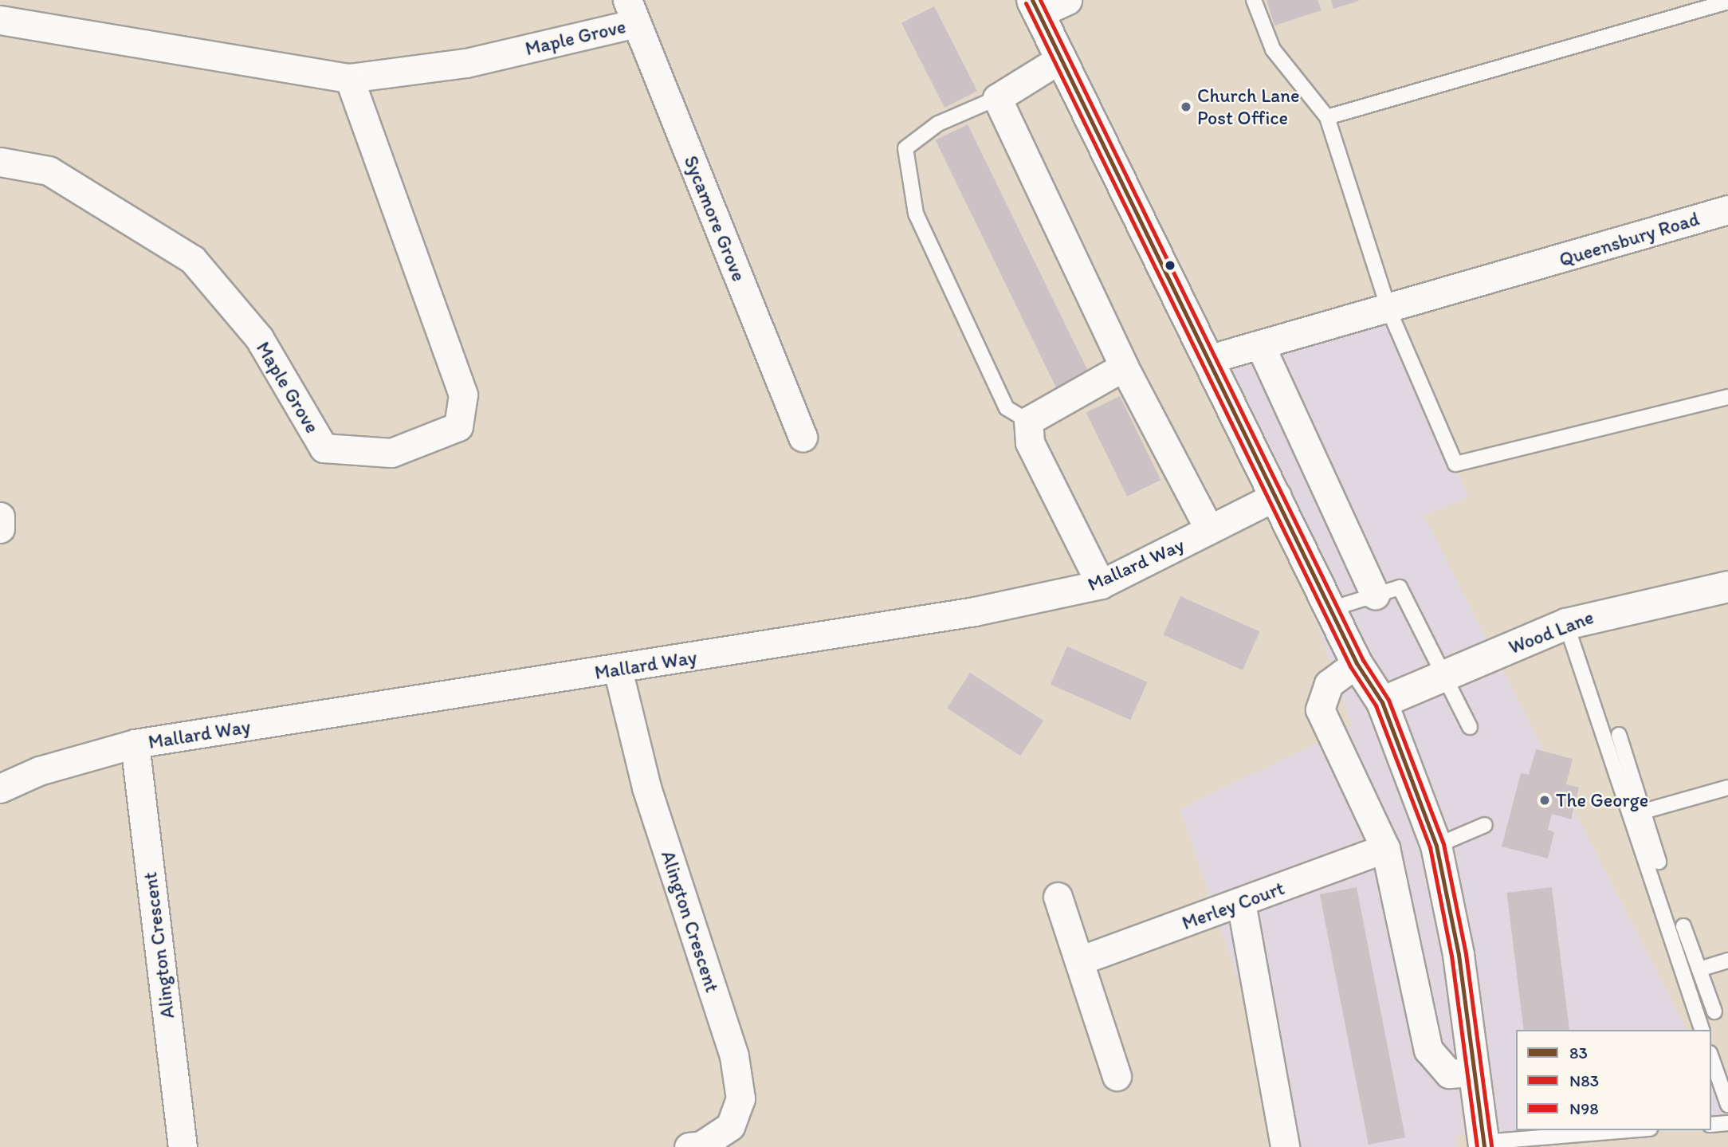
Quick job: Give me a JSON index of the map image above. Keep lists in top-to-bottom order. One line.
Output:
{"streets":{"main road":["Wood Lane"],"street":["Maple Grove","Sycamore Grove","Queensbury Road","Mallard Way","Merley Court","Alington Crescent"]},"crossings":[["Maple Grove","Sycamore Grove"],["Mallard Way","Alington Crescent"]],"places":["Church Lane Post Office","The George"],"lines":["transit line 83","transit line N98","transit line N83"],"legend":["83","N83","N98"]}
